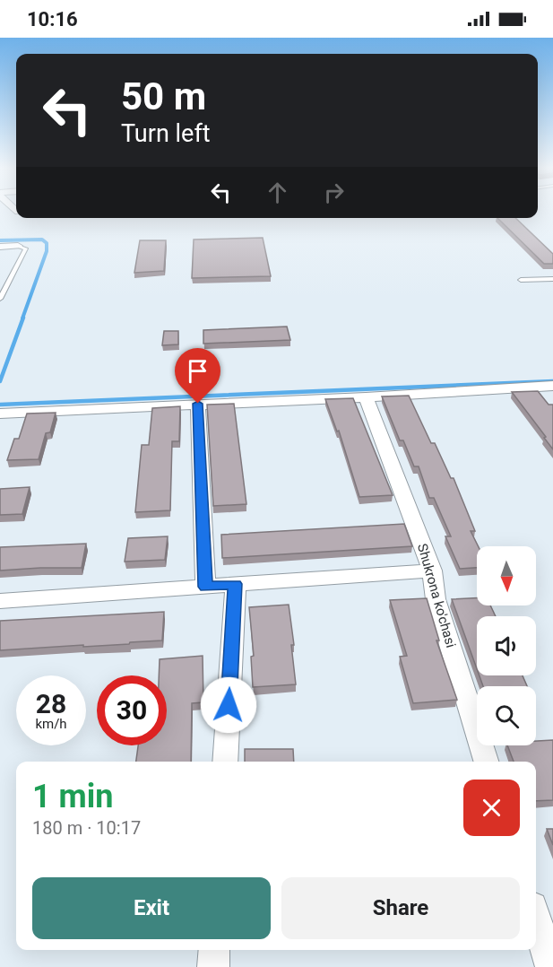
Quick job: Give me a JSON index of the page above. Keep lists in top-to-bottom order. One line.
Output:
{"streets":{"street":["Shukrona ko'chasi"]},"north":"bottom","page":{"status":"10:16","turn":["50 m","Turn left"],"speed":"28 km/h","limit":"30","heading":["1 min","180 m · 10:17"],"buttons":["Exit","Share"]}}
